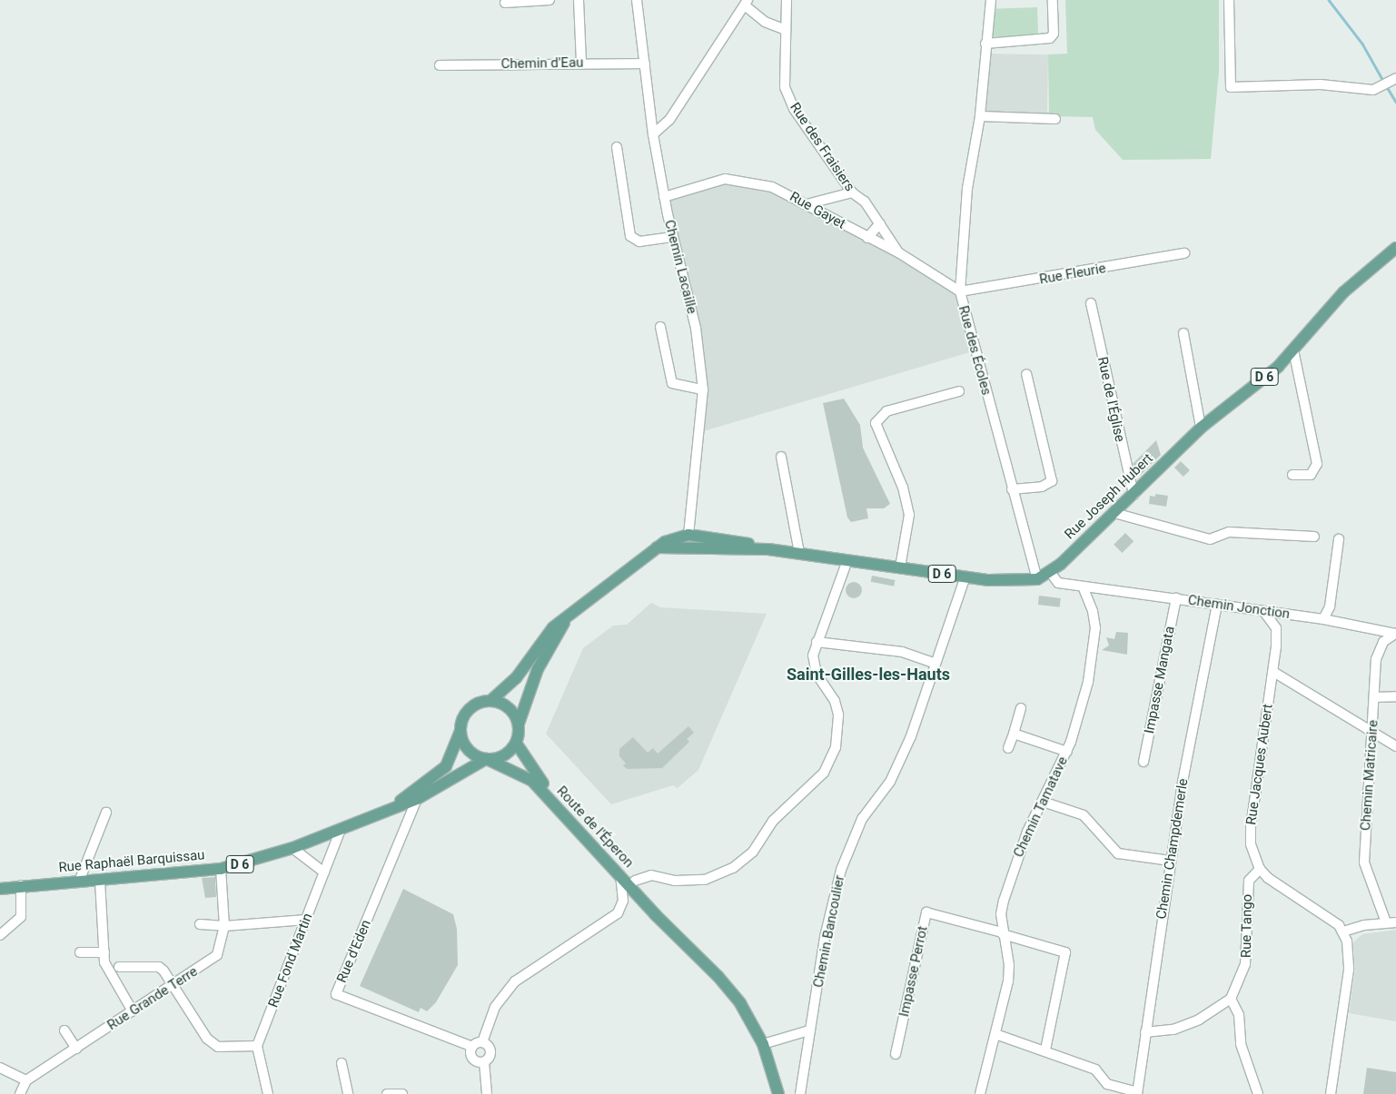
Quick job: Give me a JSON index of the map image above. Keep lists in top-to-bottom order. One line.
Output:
{"streets":{"main road":["D 6","Rue Joseph Hubert","Route de l'Éperon","Rue Raphaël Barquissau"],"street":["Chemin d'Eau","Rue des Fraisiers","Rue Gayet","Chemin Lacaille","Rue Fleurie","Rue des Écoles","Rue de l'Église","Chemin Jonction","Impasse Mangata","Rue Jacques Aubert","Chemin Matricaire","Chemin Tamatave","Chemin Champdemerle","Rue Tango","Chemin Bancoulier","Rue d'Eden","Rue Fond Martin","Impasse Perrot","Rue Grande Terre"]},"crossings":[["Chemin d'Eau","Chemin Lacaille"],["Rue des Fraisiers","Rue Gayet"],["Rue Gayet","Chemin Lacaille"],["Rue Gayet","Rue Fleurie"],["Rue Gayet","Rue des Écoles"],["Chemin Lacaille","Rue Joseph Hubert"],["Rue Fleurie","Rue des Écoles"],["Rue des Écoles","Rue Joseph Hubert"],["Rue de l'Église","Rue Joseph Hubert"],["Rue Joseph Hubert","Chemin Bancoulier"],["Chemin Jonction","Impasse Mangata"],["Chemin Jonction","Rue Jacques Aubert"],["Chemin Jonction","Chemin Matricaire"],["Chemin Jonction","Chemin Tamatave"],["Chemin Jonction","Chemin Champdemerle"],["Rue Jacques Aubert","Rue Tango"],["Chemin Tamatave","Impasse Perrot"],["Route de l'Éperon","Rue Raphaël Barquissau"],["Rue Raphaël Barquissau","Rue d'Eden"],["Rue Raphaël Barquissau","Rue Fond Martin"],["Rue Raphaël Barquissau","Rue Grande Terre"]],"districts":["Saint-Gilles-les-Hauts"]}
